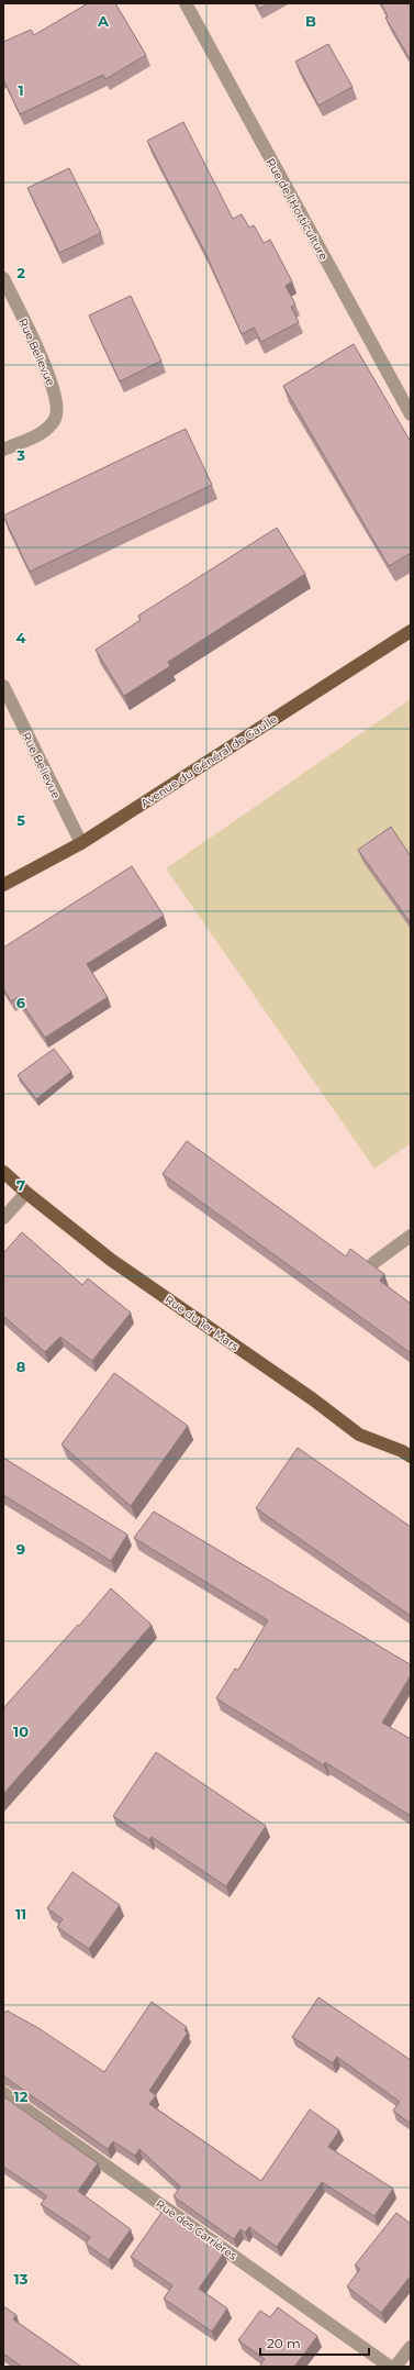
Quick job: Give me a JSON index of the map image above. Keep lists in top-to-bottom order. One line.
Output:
{"streets":{"main road":["Avenue du Général de Gaulle","Rue du 1er Mars"],"street":["Rue de l'Horticulture","Rue Bellevue","Rue des Carrières"]},"crossings":[["Rue Bellevue","Avenue du Général de Gaulle"]],"scale_bar":"20 m","grid":{"columns":["A","B"],"rows":["1","2","3","4","5","6","7","8","9","10","11","12","13"]}}
